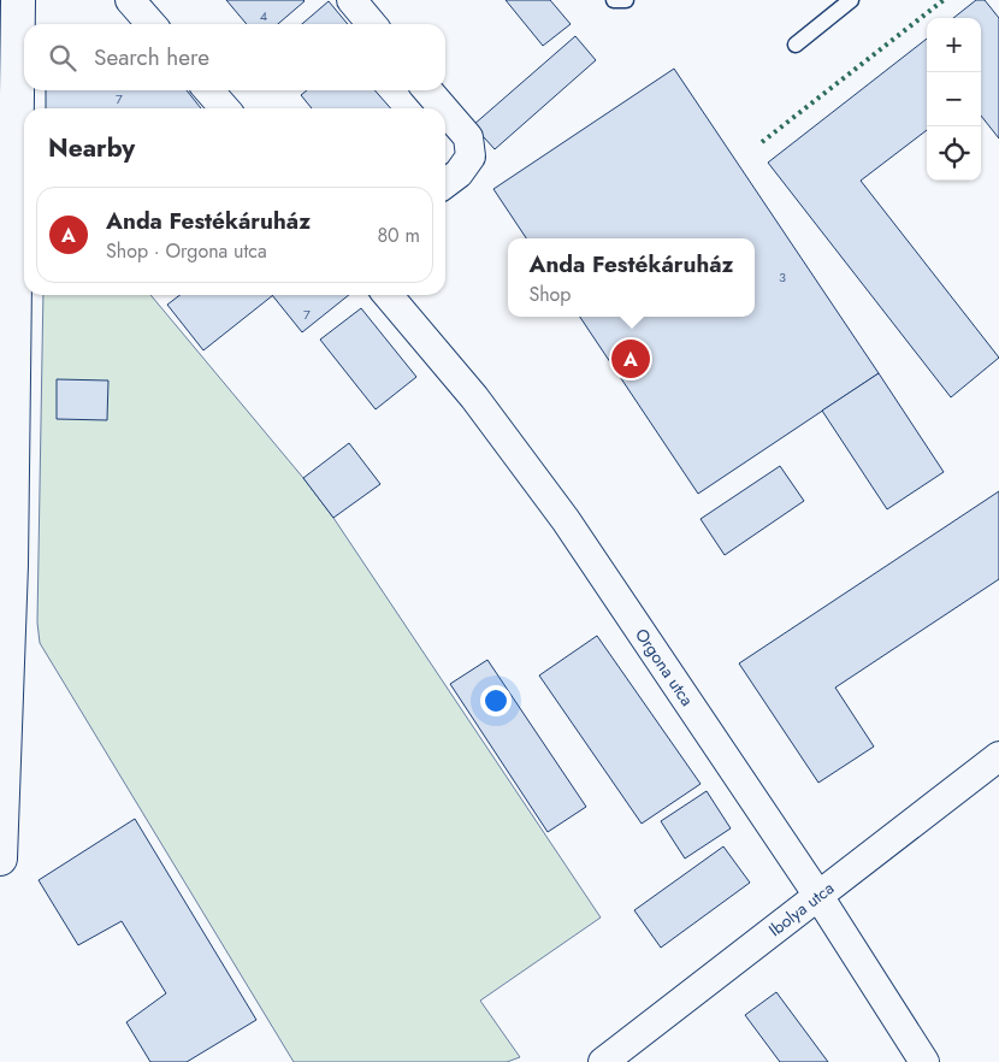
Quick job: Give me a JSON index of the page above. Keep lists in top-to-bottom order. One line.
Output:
{"streets":{"street":["Orgona utca","Ibolya utca"]},"crossings":[["Orgona utca","Ibolya utca"]],"house_numbers":["4","7","3","7"],"page":{"map_buttons":["+","−"],"search":"Search here","heading":"Nearby","list":[{"mark":"A","name":"Anda Festékáruház","note":"Shop · Orgona utca","value":"80 m"}],"popup":["Anda Festékáruház","Shop"],"pins":"A"}}
